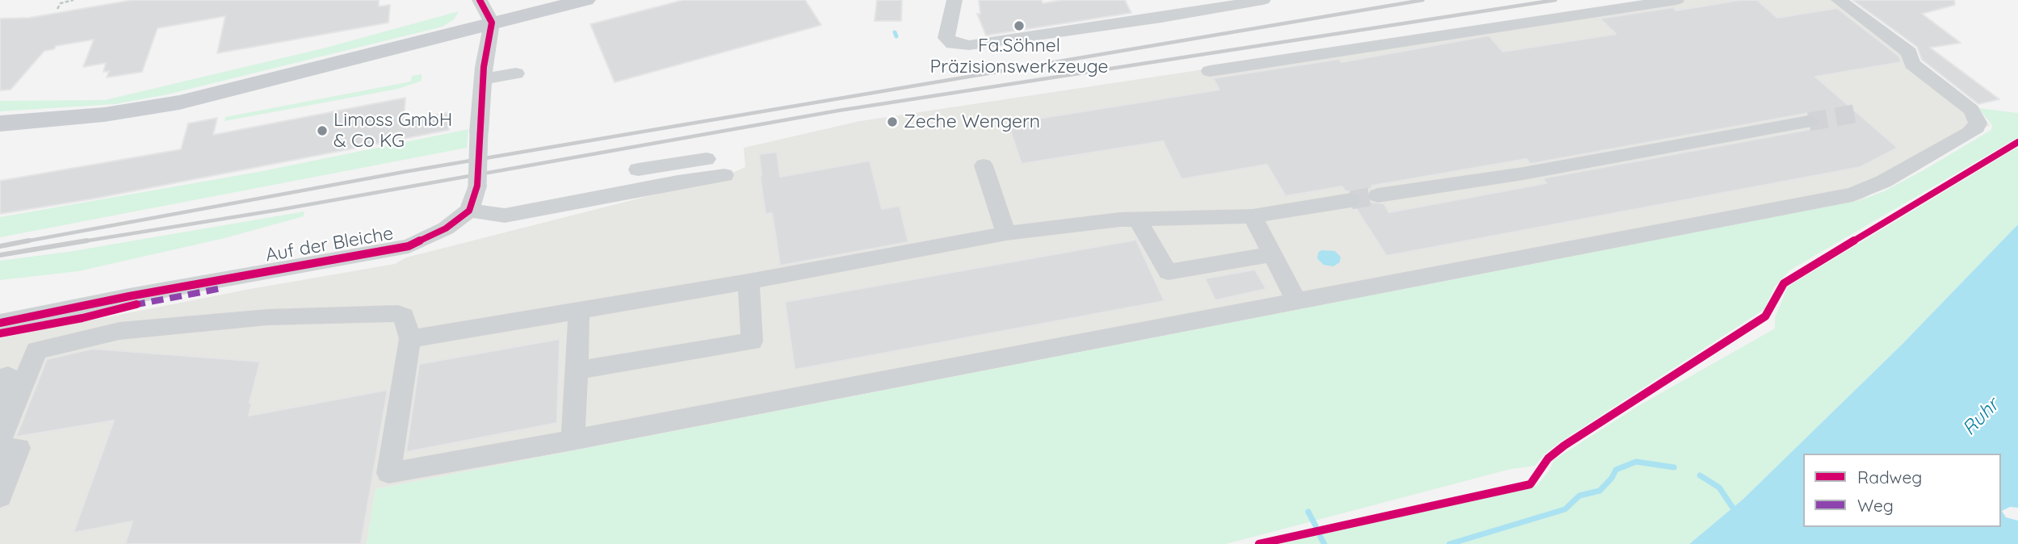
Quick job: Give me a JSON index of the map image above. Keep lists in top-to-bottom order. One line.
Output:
{"streets":{"street":["Auf der Bleiche"]},"water":["Ruhr"],"places":["Fa.Söhnel Präzisionswerkzeuge","Zeche Wengern","Limoss GmbH & Co KG"],"legend":["Radweg","Weg"]}
